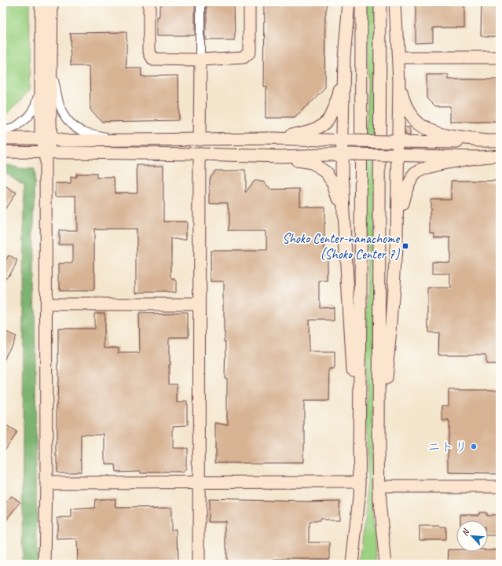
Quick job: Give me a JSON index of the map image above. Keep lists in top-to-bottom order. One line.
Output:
{"places":{"transit":["Shoko Center-nanachome (Shoko Center 7)"],"other":["ニトリ"]},"north":"top left"}
